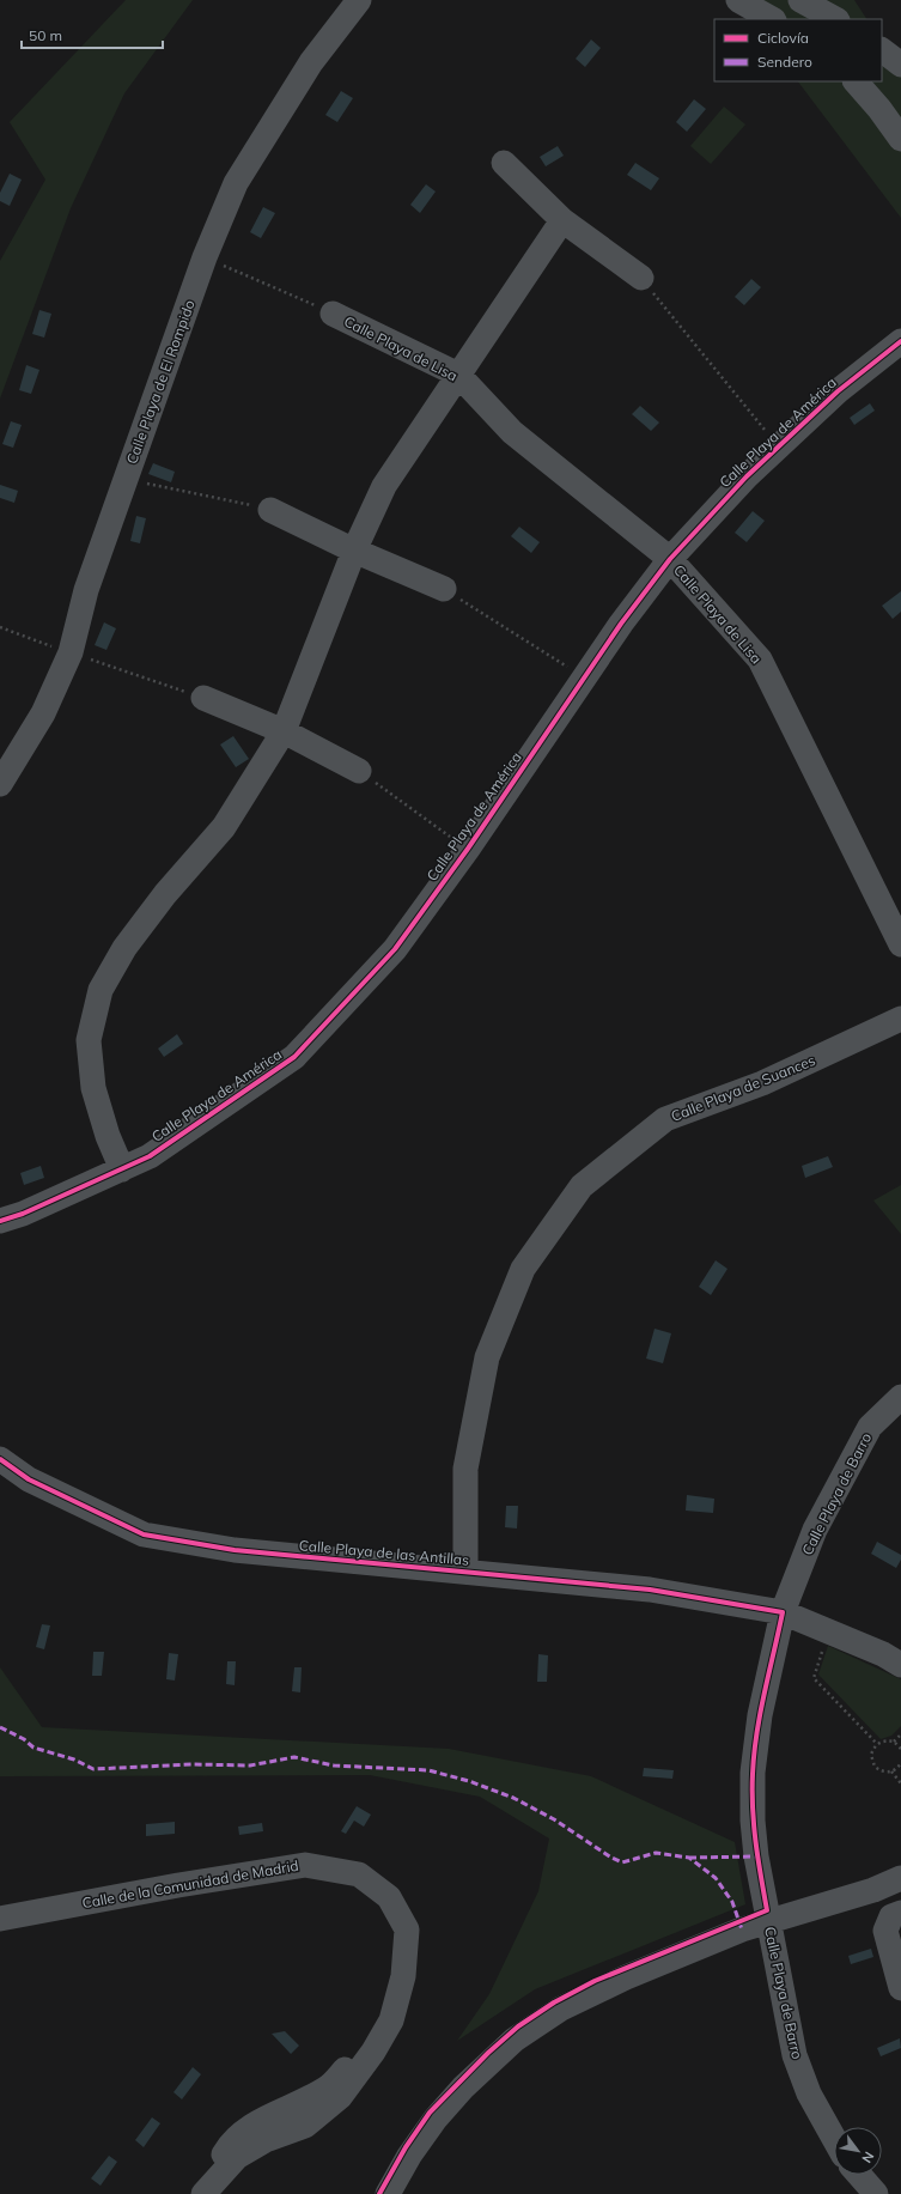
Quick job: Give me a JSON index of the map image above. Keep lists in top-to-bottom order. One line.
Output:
{"streets":{"street":["Calle Playa de Lisa","Calle Playa de El Rompido","Calle Playa de América","Calle Playa de Suances","Calle Playa de Barro","Calle Playa de las Antillas","Calle de la Comunidad de Madrid"]},"crossings":[["Calle Playa de Lisa","Calle Playa de América"],["Calle Playa de Suances","Calle Playa de las Antillas"],["Calle Playa de Barro","Calle Playa de las Antillas"]],"legend":["Ciclovía","Sendero"],"scale_bar":"50 m","north":"bottom right"}
